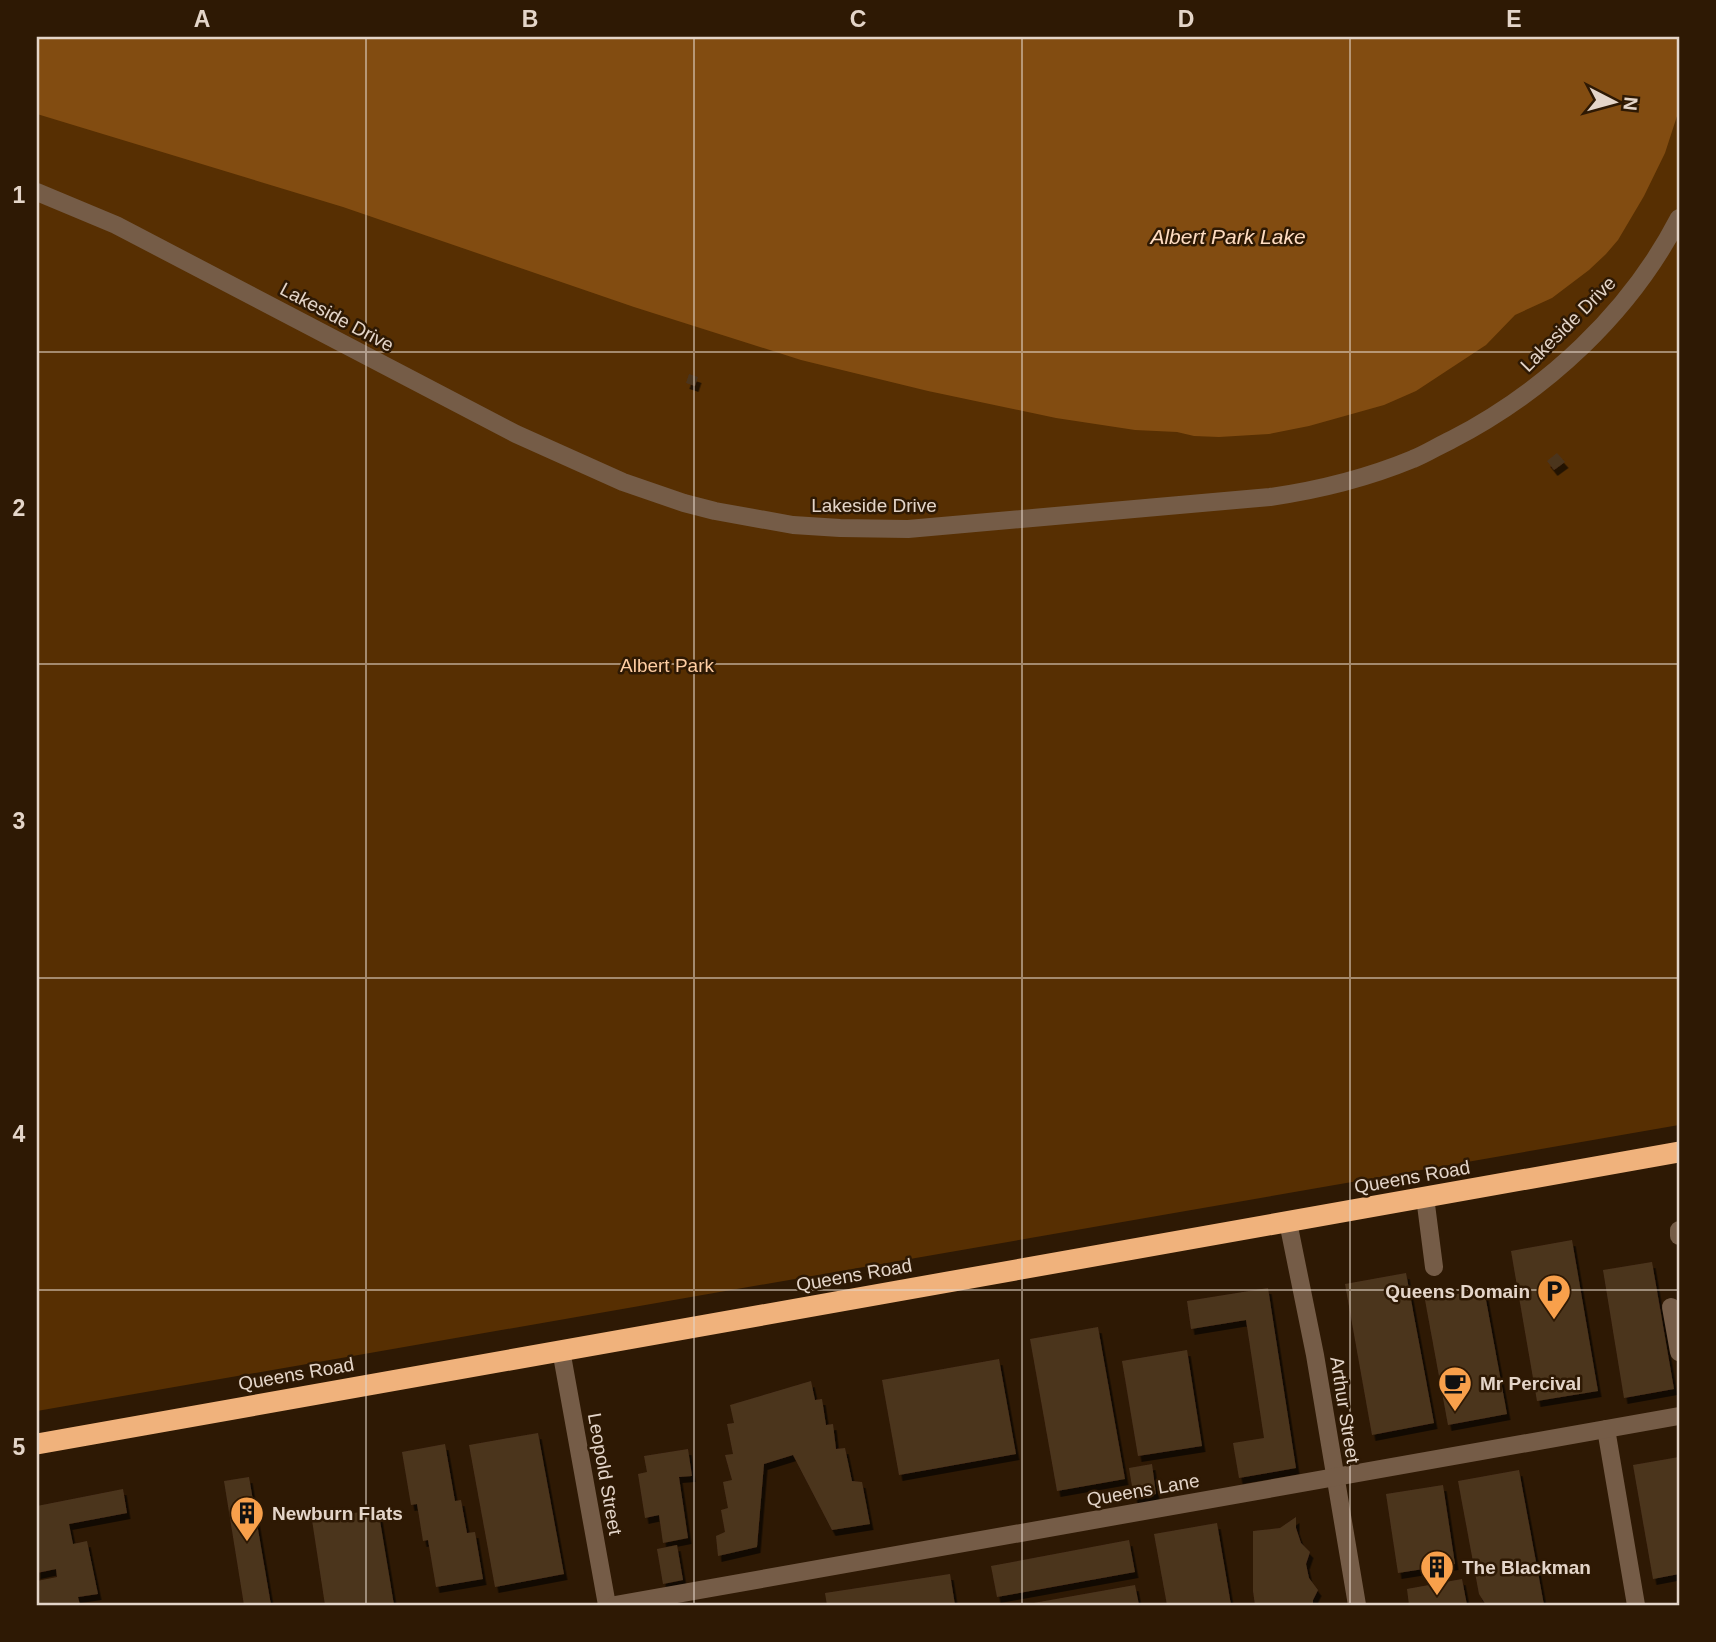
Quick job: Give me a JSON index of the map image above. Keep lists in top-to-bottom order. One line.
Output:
{"streets":{"highway":["Queens Road"],"street":["Lakeside Drive","Arthur Street","Leopold Street","Queens Lane"]},"crossings":[["Queens Road","Arthur Street"],["Queens Road","Leopold Street"],["Arthur Street","Queens Lane"]],"water":["Albert Park Lake"],"parks":["Albert Park"],"places":{"parking":["Queens Domain"],"cafe":["Mr Percival"],"building":["Newburn Flats","The Blackman"]},"north":"right","grid":{"columns":["A","B","C","D","E"],"rows":["1","2","3","4","5"]}}
